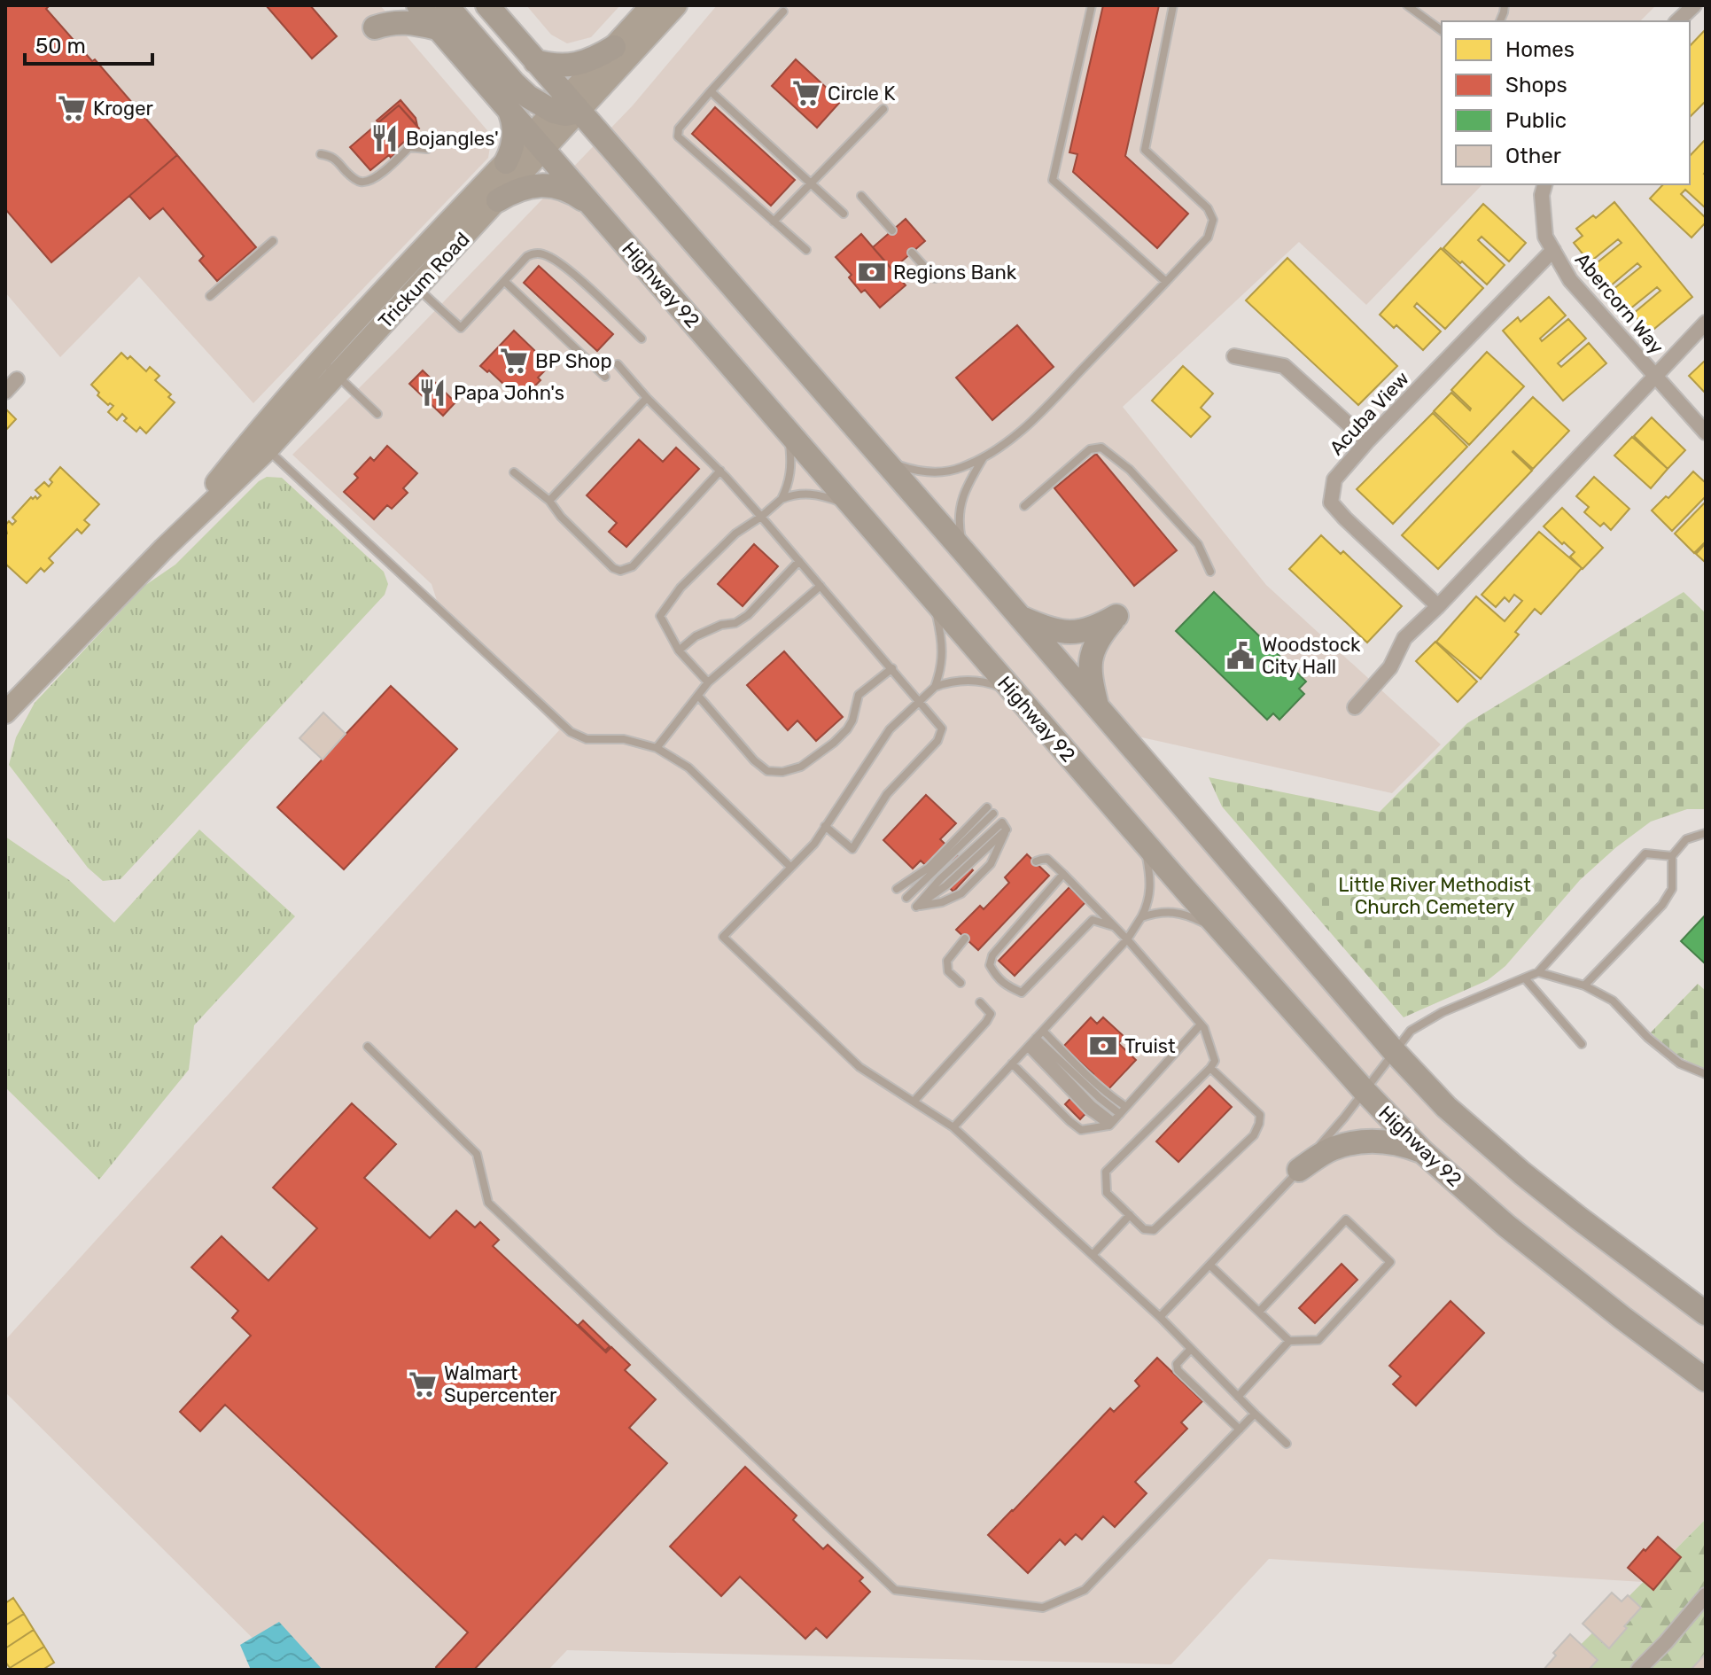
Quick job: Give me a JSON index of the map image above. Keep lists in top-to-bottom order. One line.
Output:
{"streets":{"main road":["Highway 92"],"street":["Trickum Road","Abercorn Way","Acuba View"]},"crossings":[["Trickum Road","Highway 92"],["Abercorn Way","Acuba View"]],"parks":["Little River Methodist Church Cemetery"],"places":{"supermarket":["Circle K","Kroger","BP Shop","Walmart Supercenter"],"restaurant":["Bojangles'","Papa John's"],"bank":["Regions Bank","Truist"],"public building":["Woodstock City Hall"]},"legend":["Homes","Shops","Public","Other"],"scale_bar":"50 m"}
